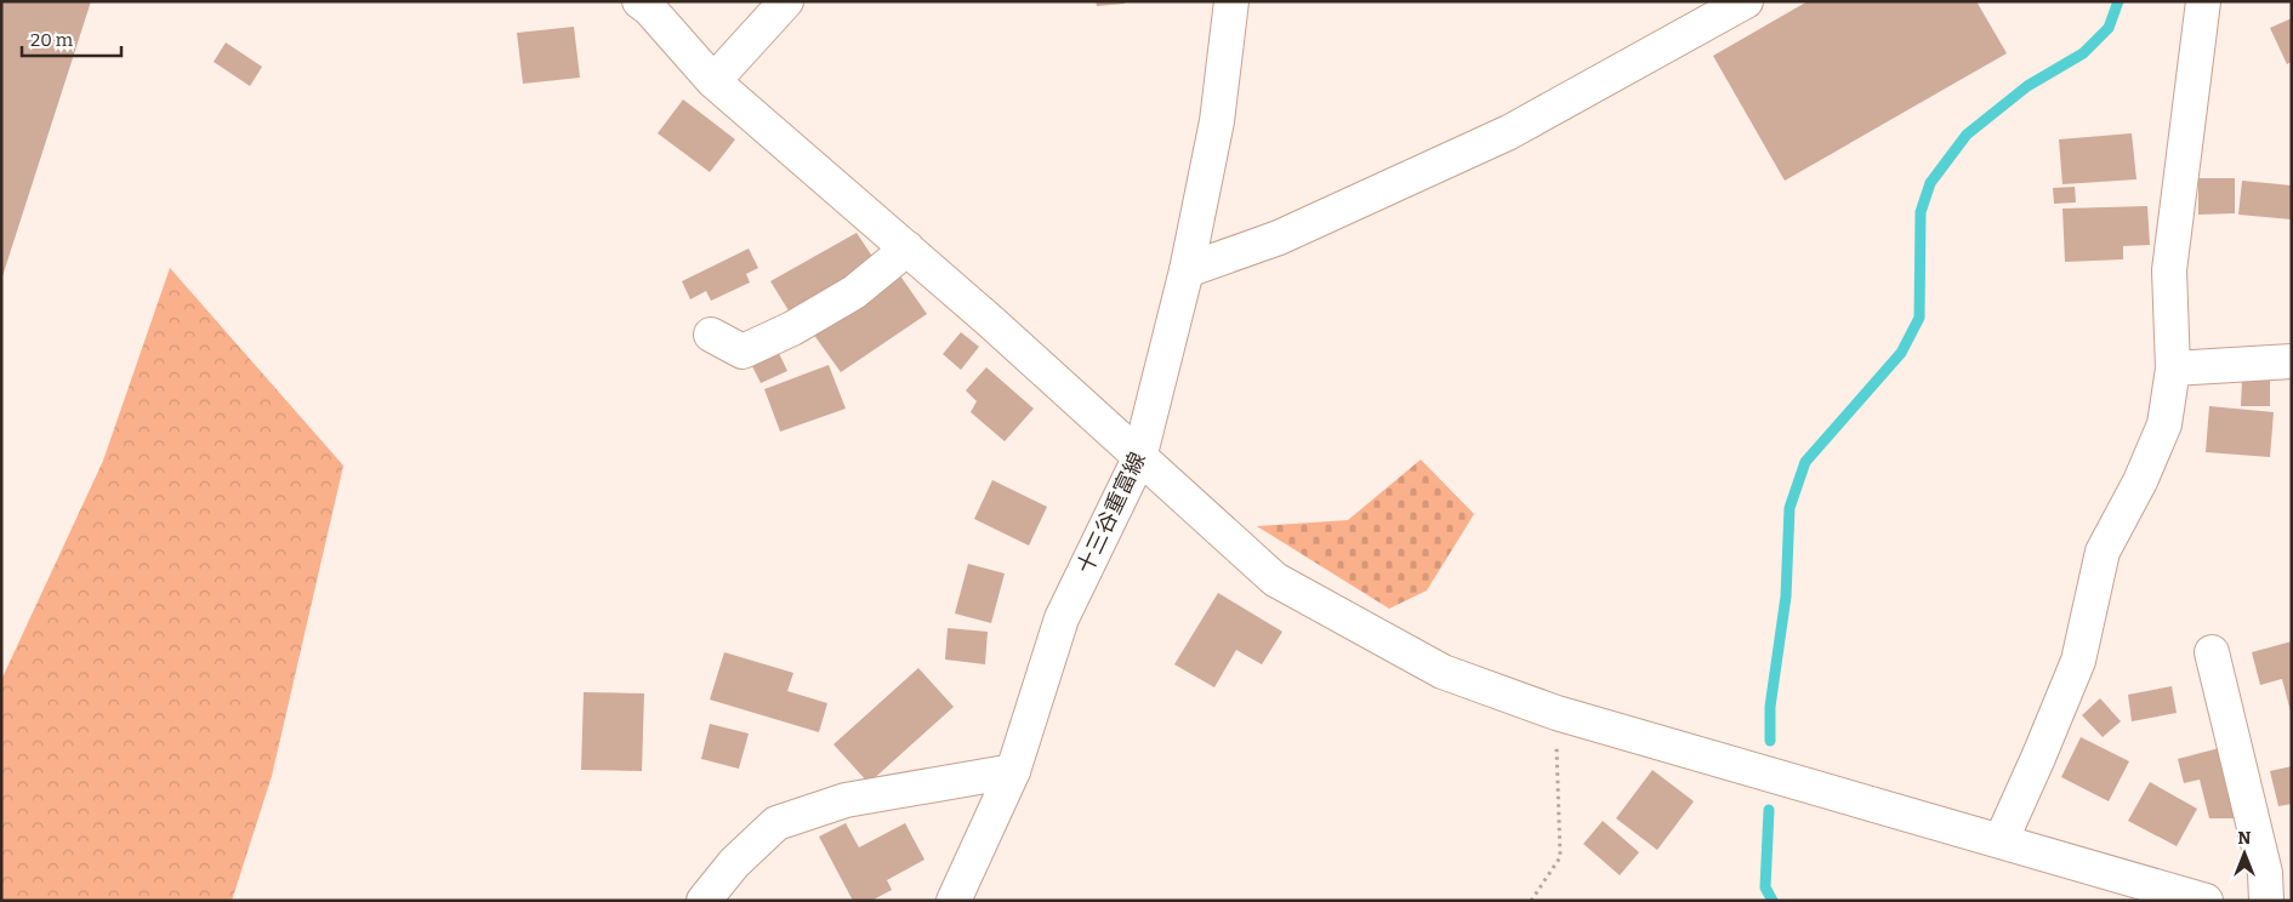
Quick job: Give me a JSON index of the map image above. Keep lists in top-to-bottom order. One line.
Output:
{"streets":{"street":["十三谷重富線"]},"scale_bar":"20 m","north":"top"}
